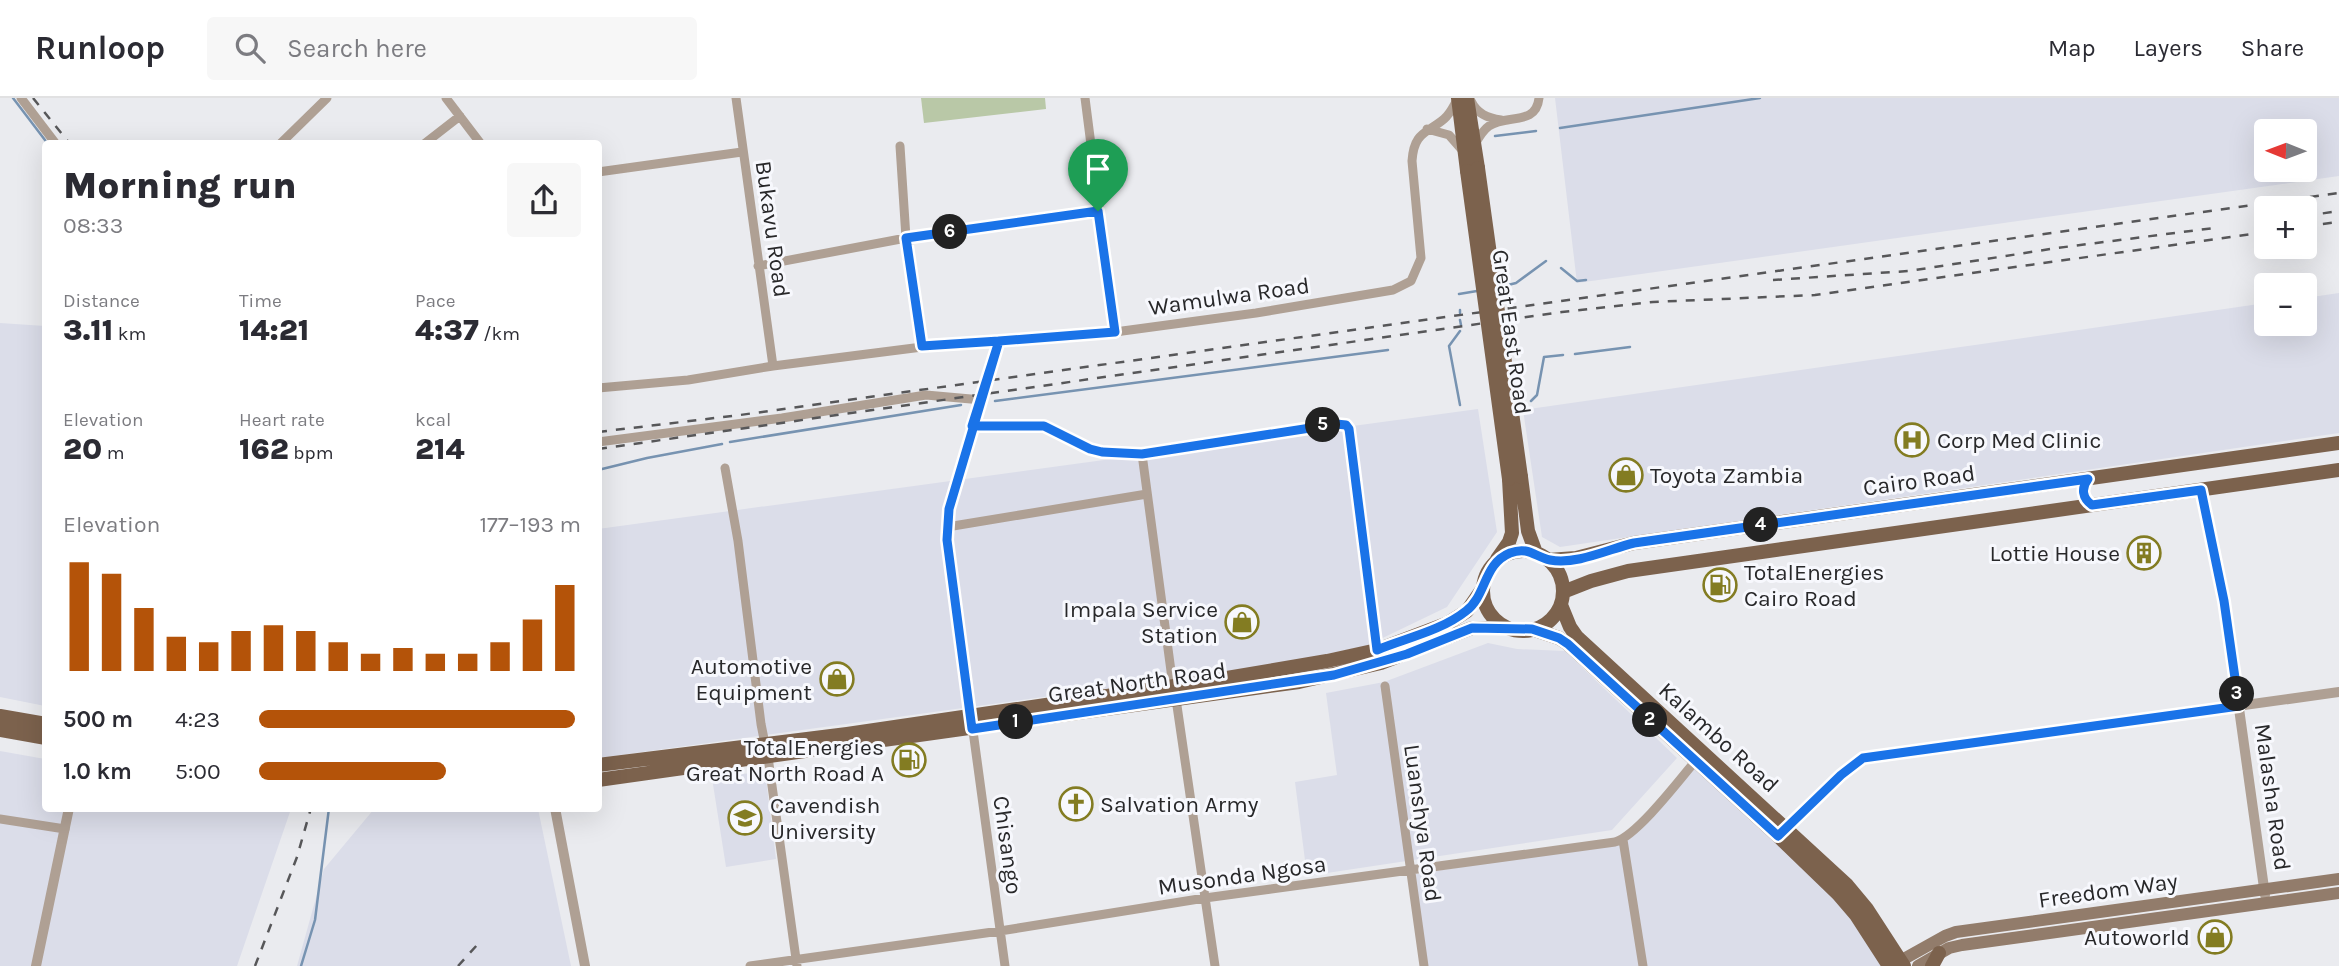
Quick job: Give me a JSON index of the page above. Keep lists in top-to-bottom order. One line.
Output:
{"streets":{"main road":["Great East Road","Cairo Road","Great North Road","Kalambo Road","Freedom Way"],"street":["Bukavu Road","Wamulwa Road","Malasha Road","Luanshya Road","Chisango","Musonda Ngosa"]},"crossings":[["Bukavu Road","Wamulwa Road"],["Wamulwa Road","Great East Road"],["Wamulwa Road","Chisango"],["Great East Road","Cairo Road"],["Great East Road","Great North Road"],["Great East Road","Kalambo Road"],["Cairo Road","Great North Road"],["Cairo Road","Kalambo Road"],["Great North Road","Kalambo Road"],["Great North Road","Chisango"],["Kalambo Road","Freedom Way"],["Malasha Road","Freedom Way"],["Luanshya Road","Musonda Ngosa"],["Chisango","Musonda Ngosa"]],"places":{"hospital":["Corp Med Clinic"],"shop":["Toyota Zambia","Impala Service Station","Automotive Equipment","Autoworld"],"building":["Lottie House"],"fuel station":["TotalEnergies Cairo Road","TotalEnergies Great North Road A"],"church":["Salvation Army"],"school or university":["Cavendish University"]},"north":"left","page":{"header":"Runloop","search":"Search here","nav":["Map","Layers","Share"],"map_buttons":["+","−"],"heading":["Morning run","08:33"],"pins":["6","5","4","3","2","1"],"stats":[["Distance","3.11 km"],["Time","14:21"],["Pace","4:37 /km"],["Elevation","20 m"],["Heart rate","162 bpm"],["kcal","214"]],"chart":["Elevation","177–193 m"],"list":[{"name":"500 m","note":"4:23"},{"name":"1.0 km","note":"5:00"}]}}
